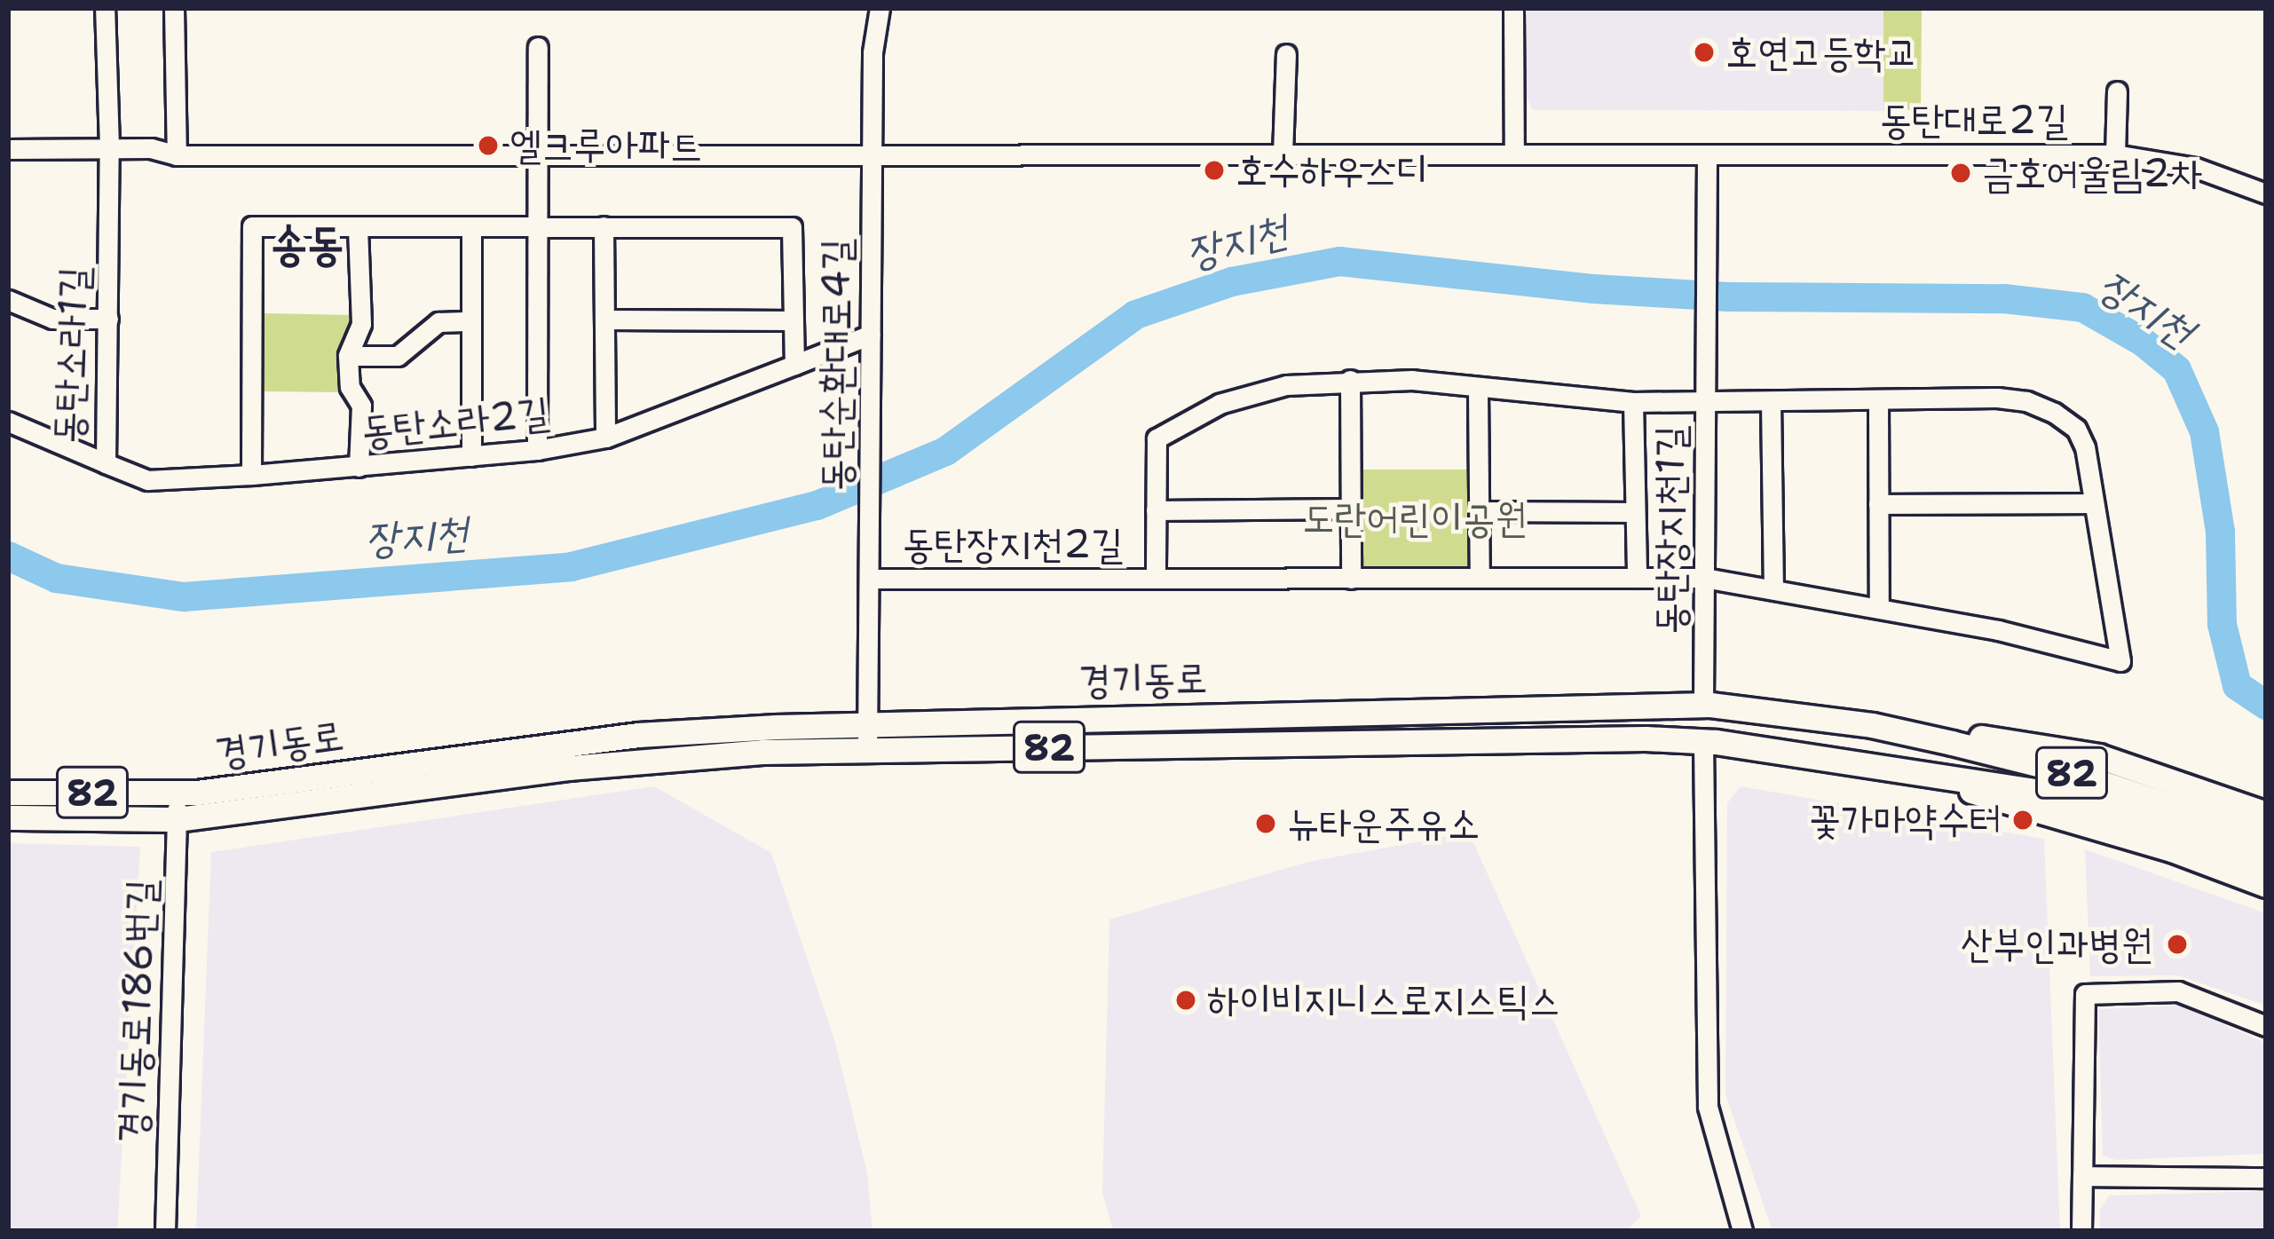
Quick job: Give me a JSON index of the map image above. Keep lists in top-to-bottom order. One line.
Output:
{"streets":{"main road":["경기동로","82"],"street":["동탄대로2길","동탄소라1길","동탄순환대로4길","동탄소라2길","동탄장지천1길","동탄장지천2길","경기동로186번길"]},"crossings":[["동탄대로2길","동탄순환대로4길"],["동탄대로2길","동탄장지천1길"],["동탄소라1길","동탄소라2길"],["동탄순환대로4길","동탄소라2길"],["동탄순환대로4길","동탄장지천2길"],["동탄순환대로4길","경기동로"],["동탄장지천1길","동탄장지천2길"],["동탄장지천1길","경기동로"],["경기동로","경기동로186번길"]],"districts":["송동"],"water":["장지천"],"parks":["도란어린이공원"],"places":["호연고등학교","엘크루아파트","호수하우스디","금호어울림2차","꽃가마약수터","뉴타운주유소","산부인과병원","하이비지니스로지스틱스"]}
